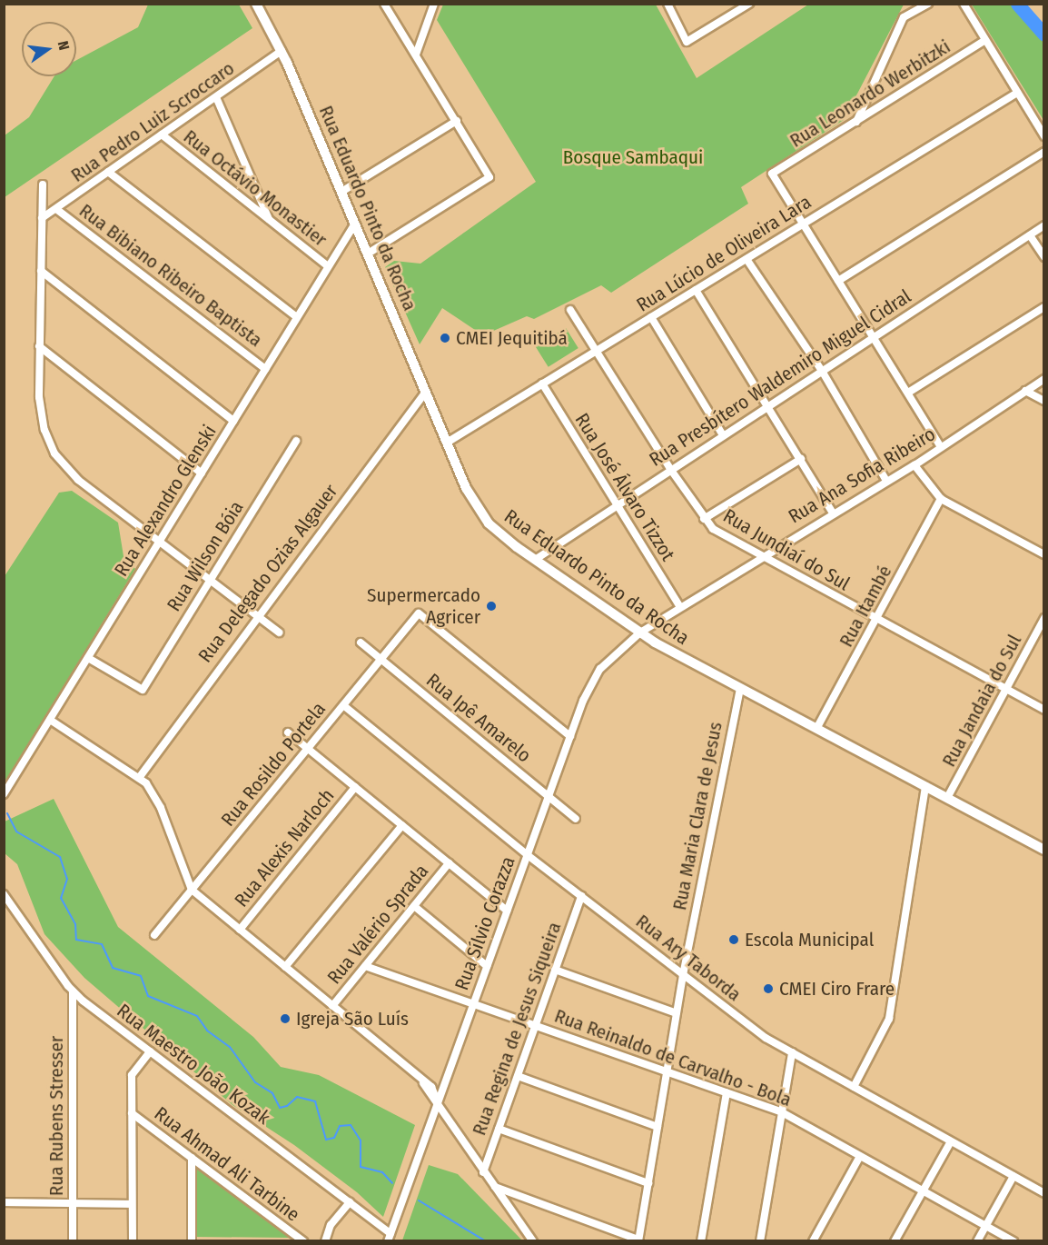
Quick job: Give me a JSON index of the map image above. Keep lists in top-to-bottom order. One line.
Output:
{"streets":{"main road":["Rua Eduardo Pinto da Rocha"],"street":["Rua Leonardo Werbitzki","Rua Pedro Luiz Scroccaro","Rua Octávio Monastier","Rua Lúcio de Oliveira Lara","Rua Bibiano Ribeiro Baptista","Rua Presbítero Waldemiro Miguel Cidral","Rua Ana Sofia Ribeiro","Rua José Álvaro Tizzot","Rua Alexandro Glenski","Rua Jundiaí do Sul","Rua Wilson Bóia","Rua Delegado Ozias Algauer","Rua Itambé","Rua Jandaia do Sul","Rua Ipê Amarelo","Rua Rosildo Portela","Rua Maria Clara de Jesus","Rua Alexis Narloch","Rua Sílvio Corazza","Rua Valério Sprada","Rua Ary Taborda","Rua Regina de Jesus Siqueira","Rua Reinaldo de Carvalho - Bola","Rua Maestro João Kozak","Rua Rubens Stresser","Rua Ahmad Ali Tarbine"]},"crossings":[["Rua Leonardo Werbitzki","Rua Lúcio de Oliveira Lara"],["Rua Pedro Luiz Scroccaro","Rua Octávio Monastier"],["Rua Pedro Luiz Scroccaro","Rua Eduardo Pinto da Rocha"],["Rua Pedro Luiz Scroccaro","Rua Bibiano Ribeiro Baptista"],["Rua Octávio Monastier","Rua Alexandro Glenski"],["Rua Eduardo Pinto da Rocha","Rua Lúcio de Oliveira Lara"],["Rua Eduardo Pinto da Rocha","Rua Presbítero Waldemiro Miguel Cidral"],["Rua Eduardo Pinto da Rocha","Rua Ana Sofia Ribeiro"],["Rua Eduardo Pinto da Rocha","Rua Alexandro Glenski"],["Rua Eduardo Pinto da Rocha","Rua Delegado Ozias Algauer"],["Rua Eduardo Pinto da Rocha","Rua Itambé"],["Rua Eduardo Pinto da Rocha","Rua Jandaia do Sul"],["Rua Eduardo Pinto da Rocha","Rua Maria Clara de Jesus"],["Rua Eduardo Pinto da Rocha","Rua Sílvio Corazza"],["Rua Lúcio de Oliveira Lara","Rua José Álvaro Tizzot"],["Rua Lúcio de Oliveira Lara","Rua Jundiaí do Sul"],["Rua Bibiano Ribeiro Baptista","Rua Alexandro Glenski"],["Rua Presbítero Waldemiro Miguel Cidral","Rua José Álvaro Tizzot"],["Rua Presbítero Waldemiro Miguel Cidral","Rua Jundiaí do Sul"],["Rua Ana Sofia Ribeiro","Rua José Álvaro Tizzot"],["Rua Ana Sofia Ribeiro","Rua Jundiaí do Sul"],["Rua Ana Sofia Ribeiro","Rua Sílvio Corazza"],["Rua Alexandro Glenski","Rua Wilson Bóia"],["Rua Jundiaí do Sul","Rua Itambé"],["Rua Jundiaí do Sul","Rua Jandaia do Sul"],["Rua Ipê Amarelo","Rua Rosildo Portela"],["Rua Ipê Amarelo","Rua Sílvio Corazza"],["Rua Rosildo Portela","Rua Sílvio Corazza"],["Rua Rosildo Portela","Rua Ary Taborda"],["Rua Maria Clara de Jesus","Rua Ary Taborda"],["Rua Maria Clara de Jesus","Rua Reinaldo de Carvalho - Bola"],["Rua Sílvio Corazza","Rua Ary Taborda"],["Rua Sílvio Corazza","Rua Reinaldo de Carvalho - Bola"],["Rua Sílvio Corazza","Rua Maestro João Kozak"],["Rua Valério Sprada","Rua Reinaldo de Carvalho - Bola"],["Rua Ary Taborda","Rua Regina de Jesus Siqueira"],["Rua Regina de Jesus Siqueira","Rua Reinaldo de Carvalho - Bola"],["Rua Maestro João Kozak","Rua Rubens Stresser"]],"parks":["Bosque Sambaqui"],"places":["CMEI Jequitibá","Supermercado Agricer","Escola Municipal","CMEI Ciro Frare","Igreja São Luís"],"north":"right"}
